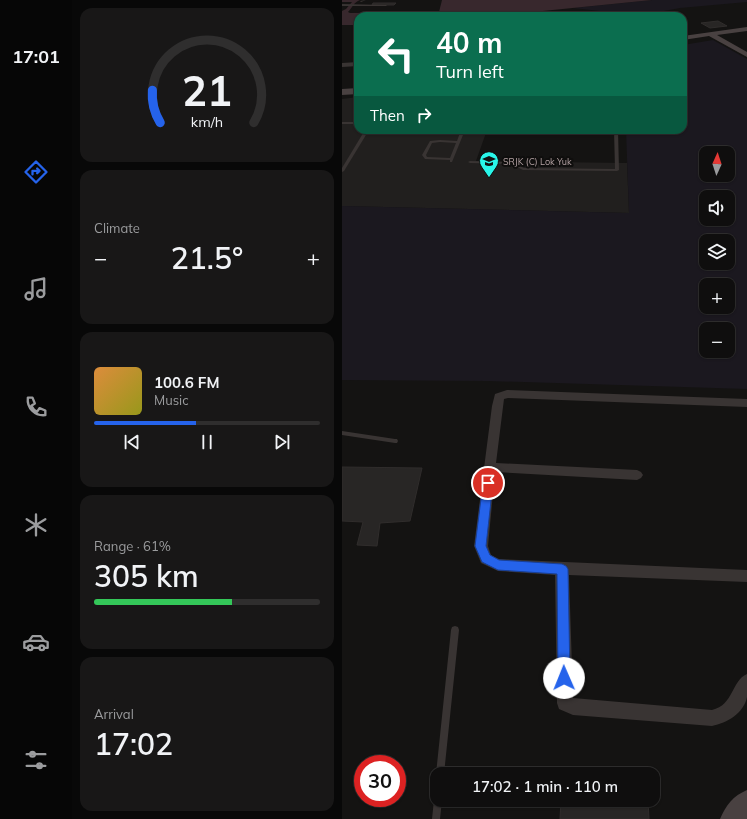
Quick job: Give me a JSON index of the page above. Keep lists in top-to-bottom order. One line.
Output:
{"places":{"school or university":["SRJK (C) Lok Yuk"]},"north":"top","page":{"tabs":"17:01","turn":["40 m","Turn left"],"then":"Then","map_buttons":["+","−"],"tile":["Climate",["Range · 61%","305 km"],["Arrival","17:02"]],"heat":["−","21.5°","+"],"song":["100.6 FM","Music"],"limit":"30","trip":"17:02 · 1 min · 110 m","gauge":["21","km/h"]}}
